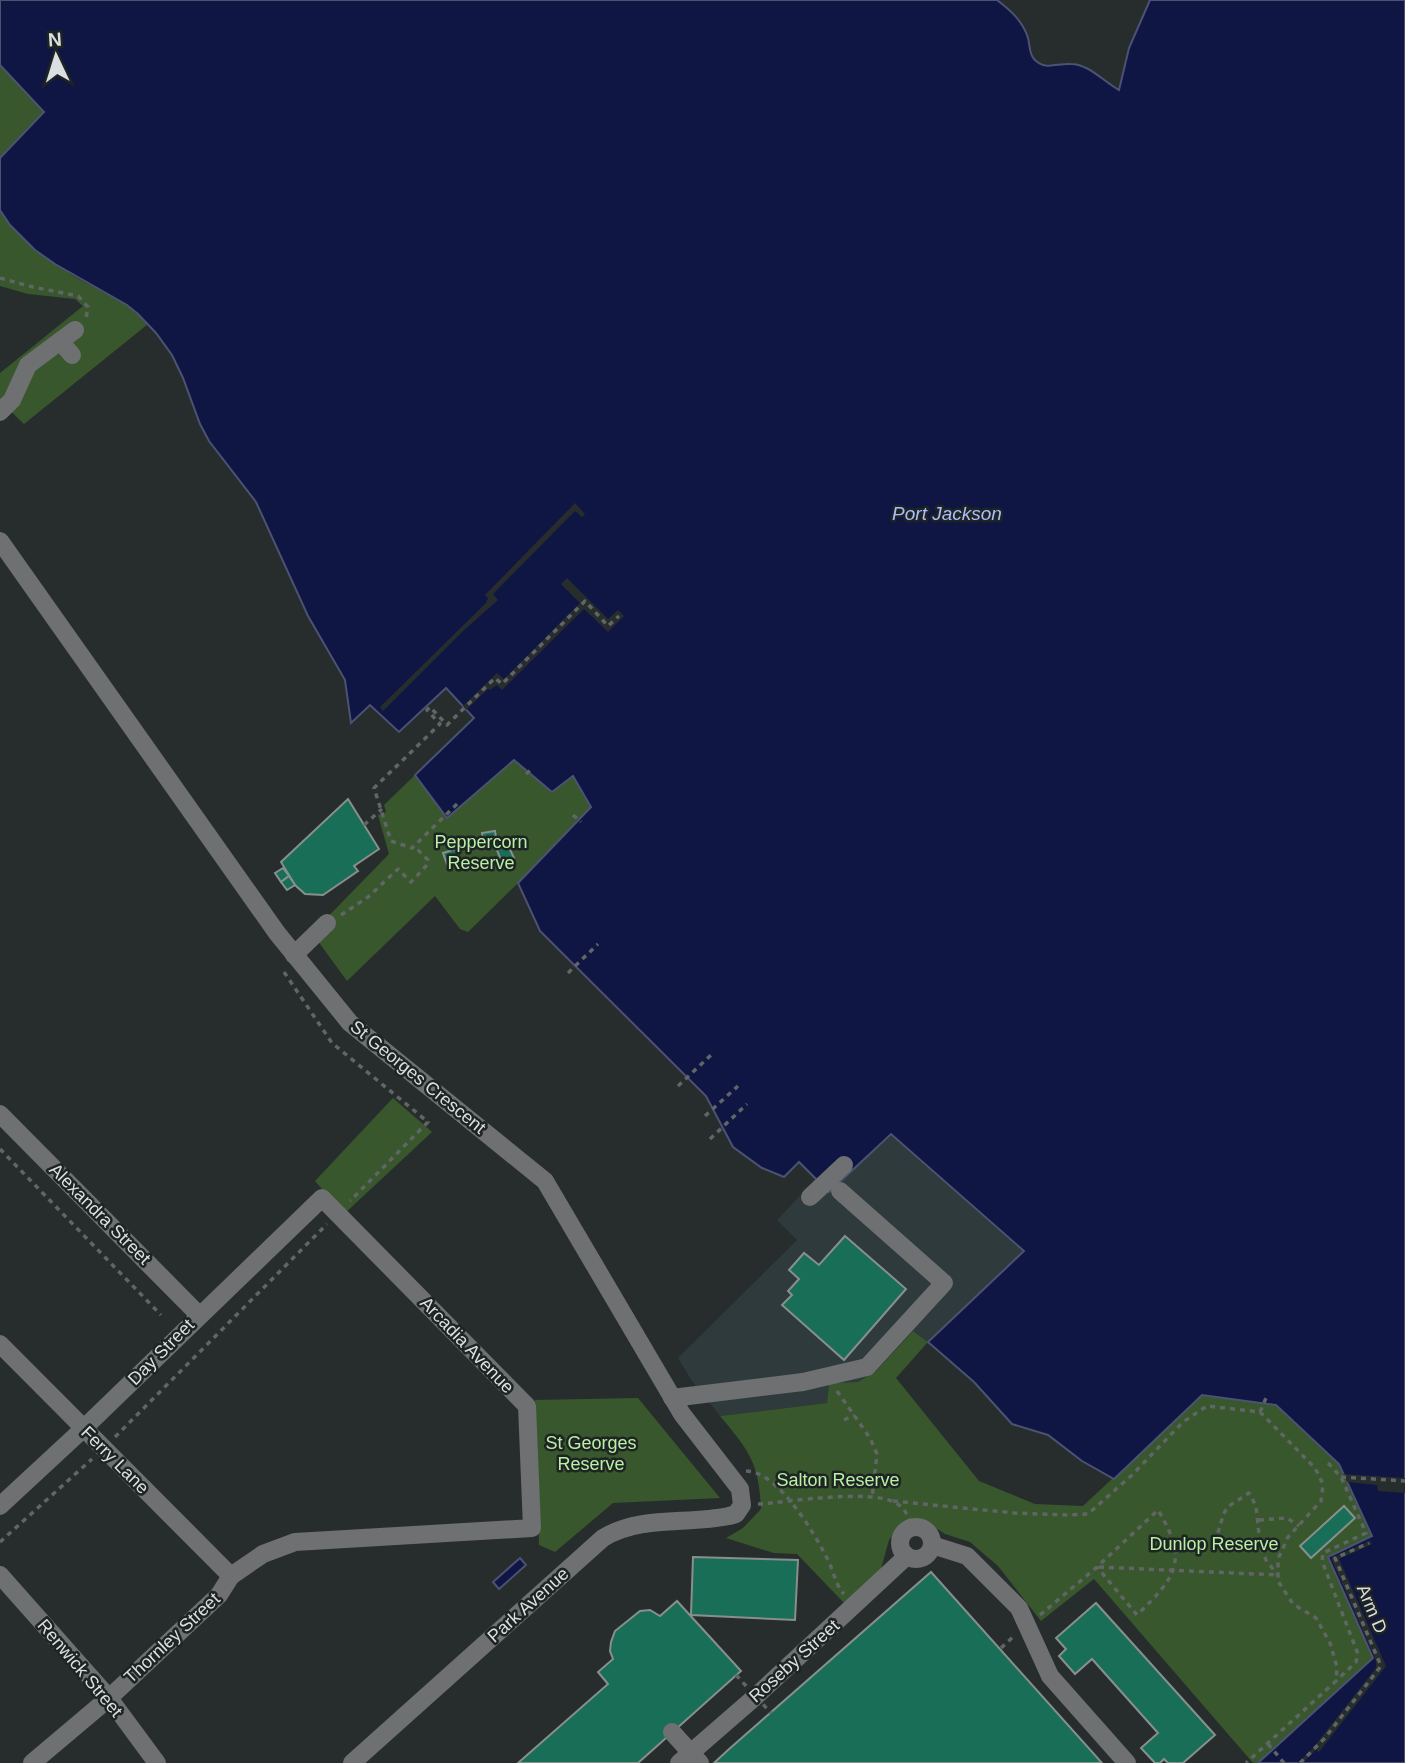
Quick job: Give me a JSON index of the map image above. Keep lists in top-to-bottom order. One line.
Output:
{"streets":{"street":["St Georges Crescent","Alexandra Street","Arcadia Avenue","Day Street","Ferry Lane","Park Avenue","Thornley Street","Roseby Street","Renwick Street"],"path":["Arm D"]},"crossings":[["St Georges Crescent","Park Avenue"],["Alexandra Street","Day Street"],["Arcadia Avenue","Day Street"],["Arcadia Avenue","Thornley Street"],["Day Street","Ferry Lane"],["Ferry Lane","Thornley Street"],["Thornley Street","Renwick Street"]],"water":["Port Jackson"],"parks":["Peppercorn Reserve","St Georges Reserve","Salton Reserve","Dunlop Reserve"],"north":"top"}
